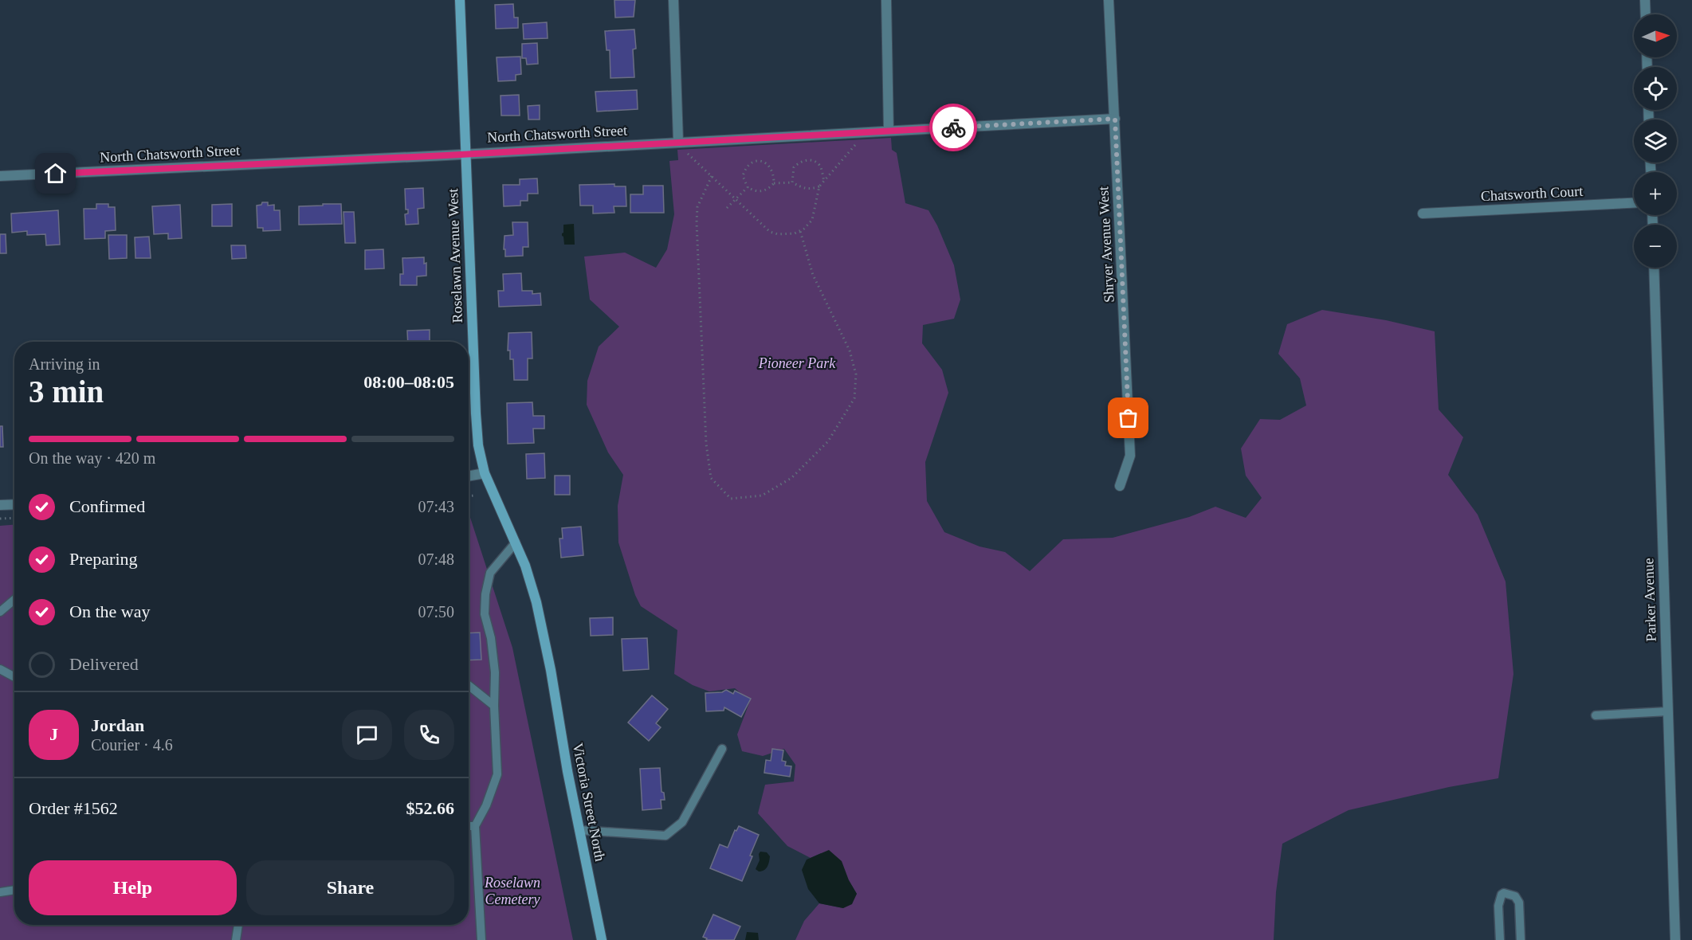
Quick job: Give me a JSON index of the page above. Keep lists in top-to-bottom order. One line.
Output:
{"streets":{"street":["North Chatsworth Street","Chatsworth Court","Shryer Avenue West","Roselawn Avenue West","Parker Avenue","Victoria Street North"]},"crossings":[["North Chatsworth Street","Shryer Avenue West"],["North Chatsworth Street","Roselawn Avenue West"],["Roselawn Avenue West","Victoria Street North"]],"parks":["Pioneer Park","Roselawn Cemetery"],"north":"right","page":{"map_buttons":["+","−"],"heading":["3 min","Arriving in","08:00–08:05"],"panel":["Jordan","Courier · 4.6","Order #1562","$52.66"],"bar":"On the way · 420 m","list":[["Confirmed","07:43"],["Preparing","07:48"],["On the way","07:50"],"Delivered"],"round":"J","buttons":["Help","Share"]}}
